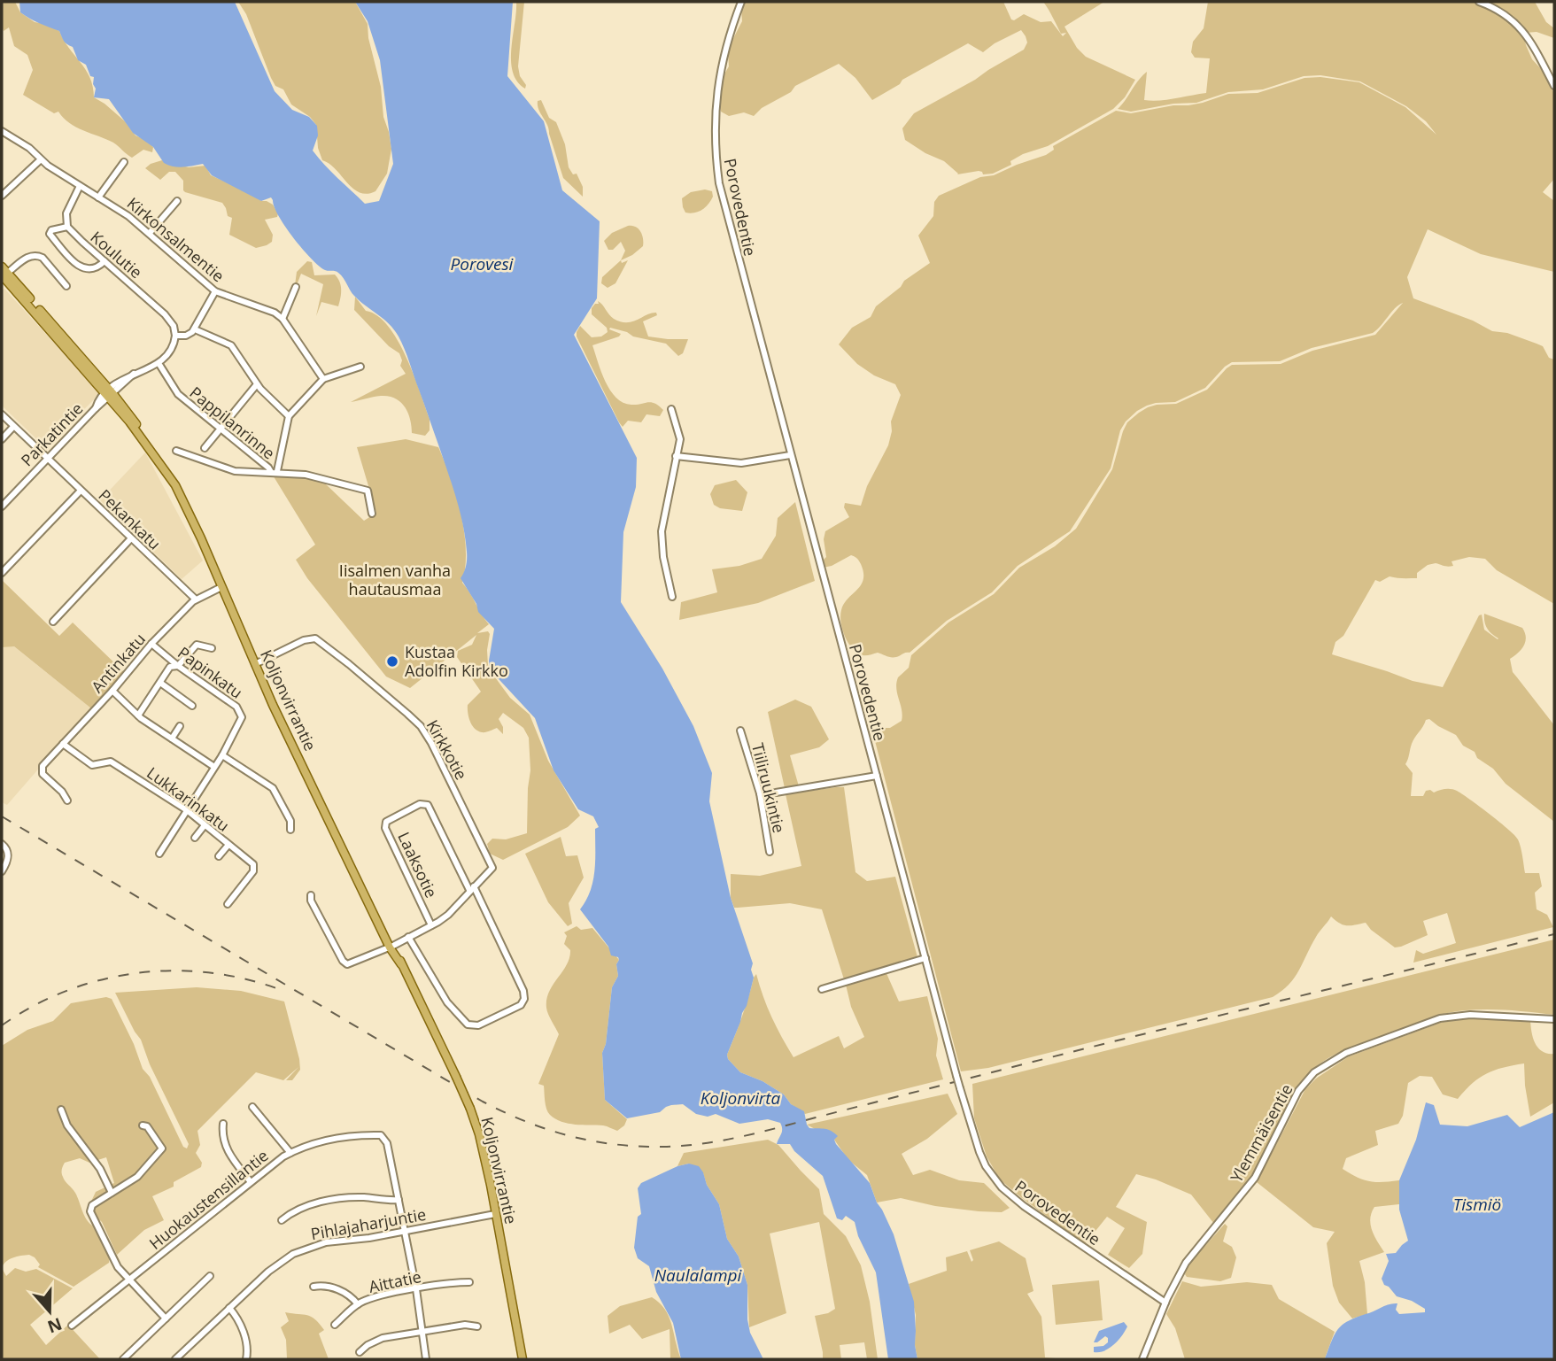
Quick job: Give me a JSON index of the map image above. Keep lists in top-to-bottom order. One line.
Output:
{"streets":{"main road":["Koljonvirrantie"],"street":["Porovedentie","Kirkonsalmentie","Koulutie","Pappilanrinne","Parkatintie","Pekankatu","Antinkatu","Papinkatu","Kirkkotie","Tiiliruukintie","Lukkarinkatu","Laaksotie","Ylemmäisentie","Huokaustensillantie","Pihlajaharjuntie","Aittatie"]},"crossings":[["Porovedentie","Ylemmäisentie"],["Pappilanrinne","Parkatintie"],["Parkatintie","Pekankatu"],["Parkatintie","Koljonvirrantie"],["Pekankatu","Antinkatu"],["Antinkatu","Papinkatu"],["Antinkatu","Koljonvirrantie"],["Antinkatu","Lukkarinkatu"],["Papinkatu","Lukkarinkatu"],["Koljonvirrantie","Kirkkotie"],["Koljonvirrantie","Pihlajaharjuntie"],["Kirkkotie","Laaksotie"]],"water":["Porovesi","Koljonvirta","Tismiö","Naulalampi"],"parks":["Iisalmen vanha hautausmaa"],"places":["Kustaa Adolfin Kirkko"],"north":"bottom"}
